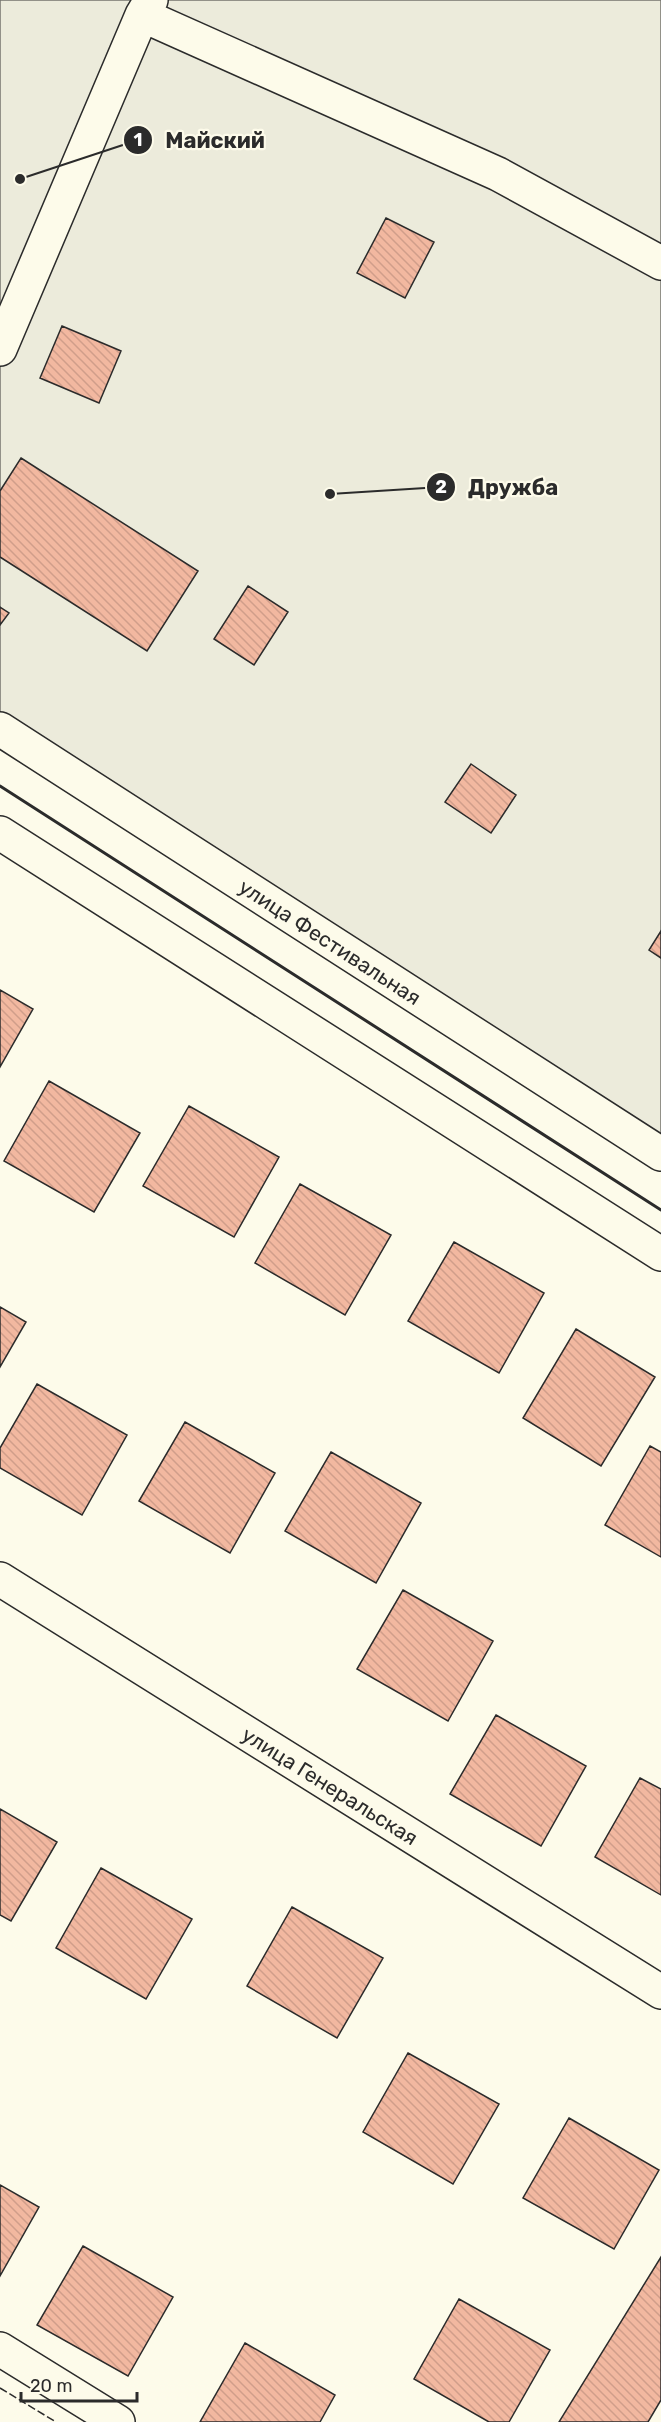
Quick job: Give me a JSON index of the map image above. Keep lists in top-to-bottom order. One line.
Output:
{"streets":{"street":["улица Фестивальная","улица Генеральская"]},"places":["Майский","Дружба"],"scale_bar":"20 m"}
